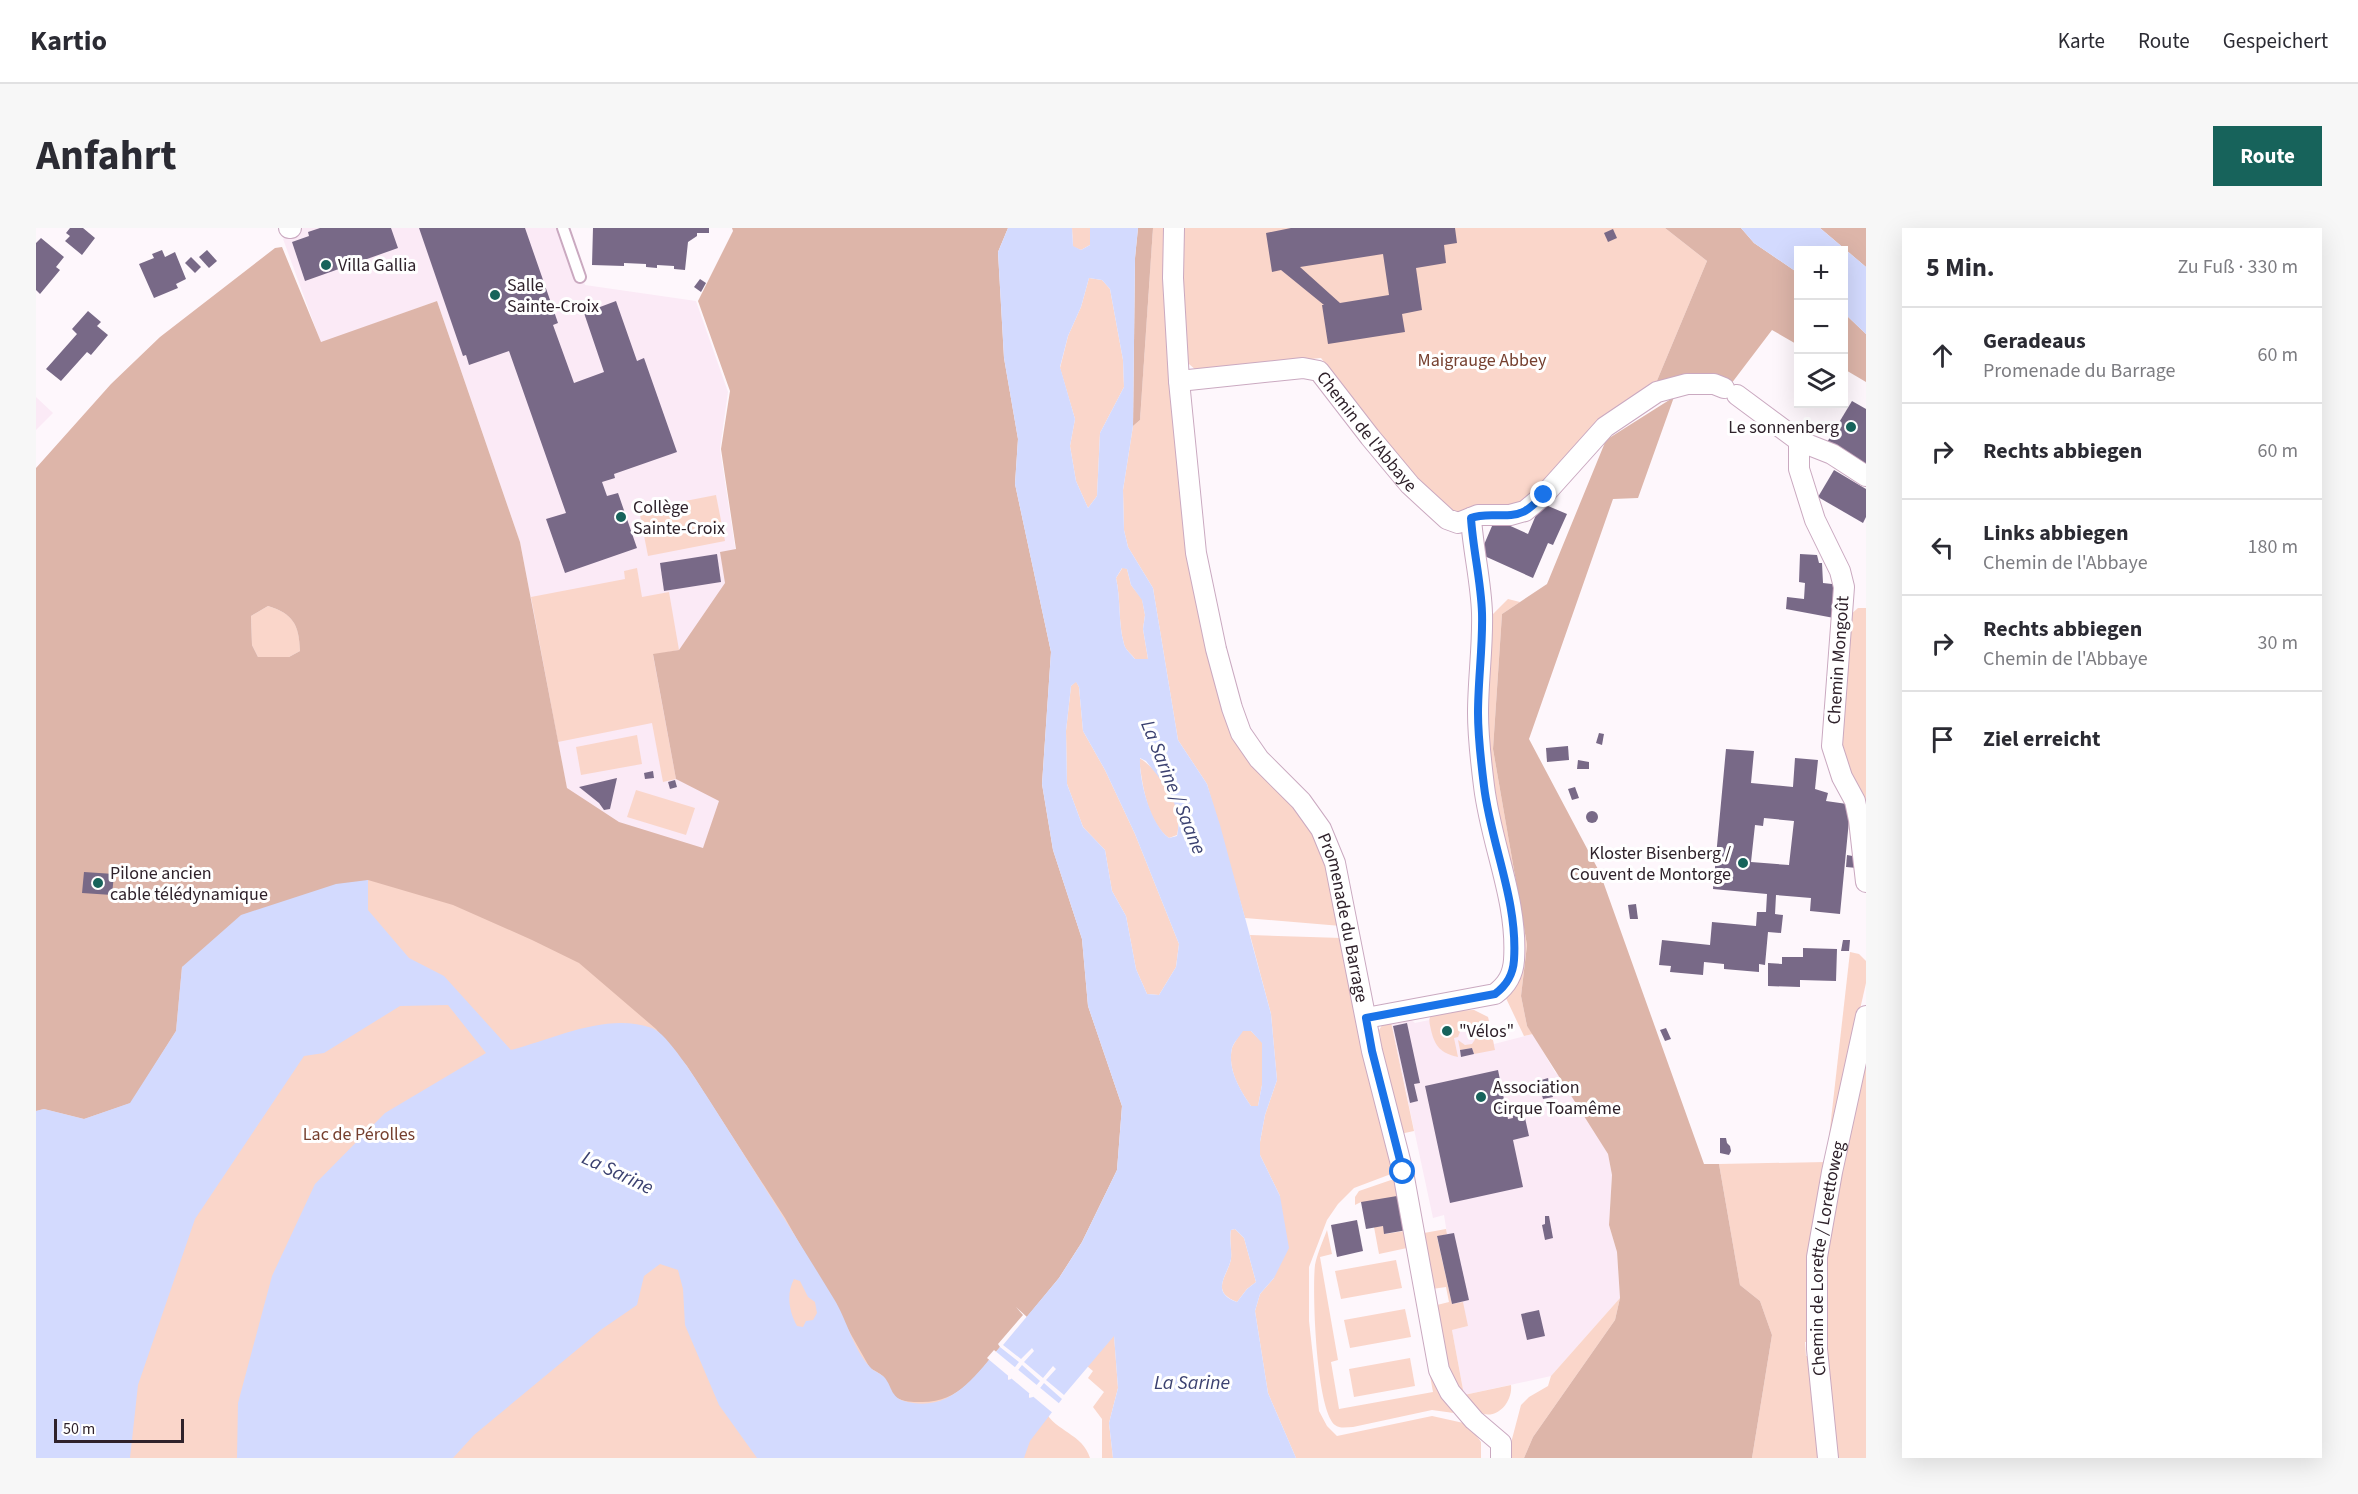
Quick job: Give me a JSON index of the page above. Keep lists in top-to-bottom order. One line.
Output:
{"streets":{"street":["Chemin de l'Abbaye","Chemin Mongoût","Promenade du Barrage","Chemin de Lorette / Lorettoweg"]},"crossings":[["Chemin de l'Abbaye","Chemin Mongoût"],["Chemin de l'Abbaye","Promenade du Barrage"]],"water":["La Sarine / Saane","La Sarine"],"parks":["Maigrauge Abbey","Lac de Pérolles"],"places":["Villa Gallia","Salle Sainte-Croix","Le sonnenberg","Collège Sainte-Croix","Kloster Bisenberg / Couvent de Montorge","Pilone ancien cable télédynamique","\"Vélos\"","Association Cirque Toamême"],"scale_bar":"50 m","page":{"header":"Kartio","nav":["Karte","Route","Gespeichert"],"title":"Anfahrt","buttons":"Route","heading":["5 Min.","Zu Fuß · 330 m"],"map_buttons":["+","−"],"list":[["Geradeaus","Promenade du Barrage","60 m"],["Rechts abbiegen","60 m"],["Links abbiegen","Chemin de l'Abbaye","180 m"],["Rechts abbiegen","Chemin de l'Abbaye","30 m"],"Ziel erreicht"],"scale":"50 m"}}
